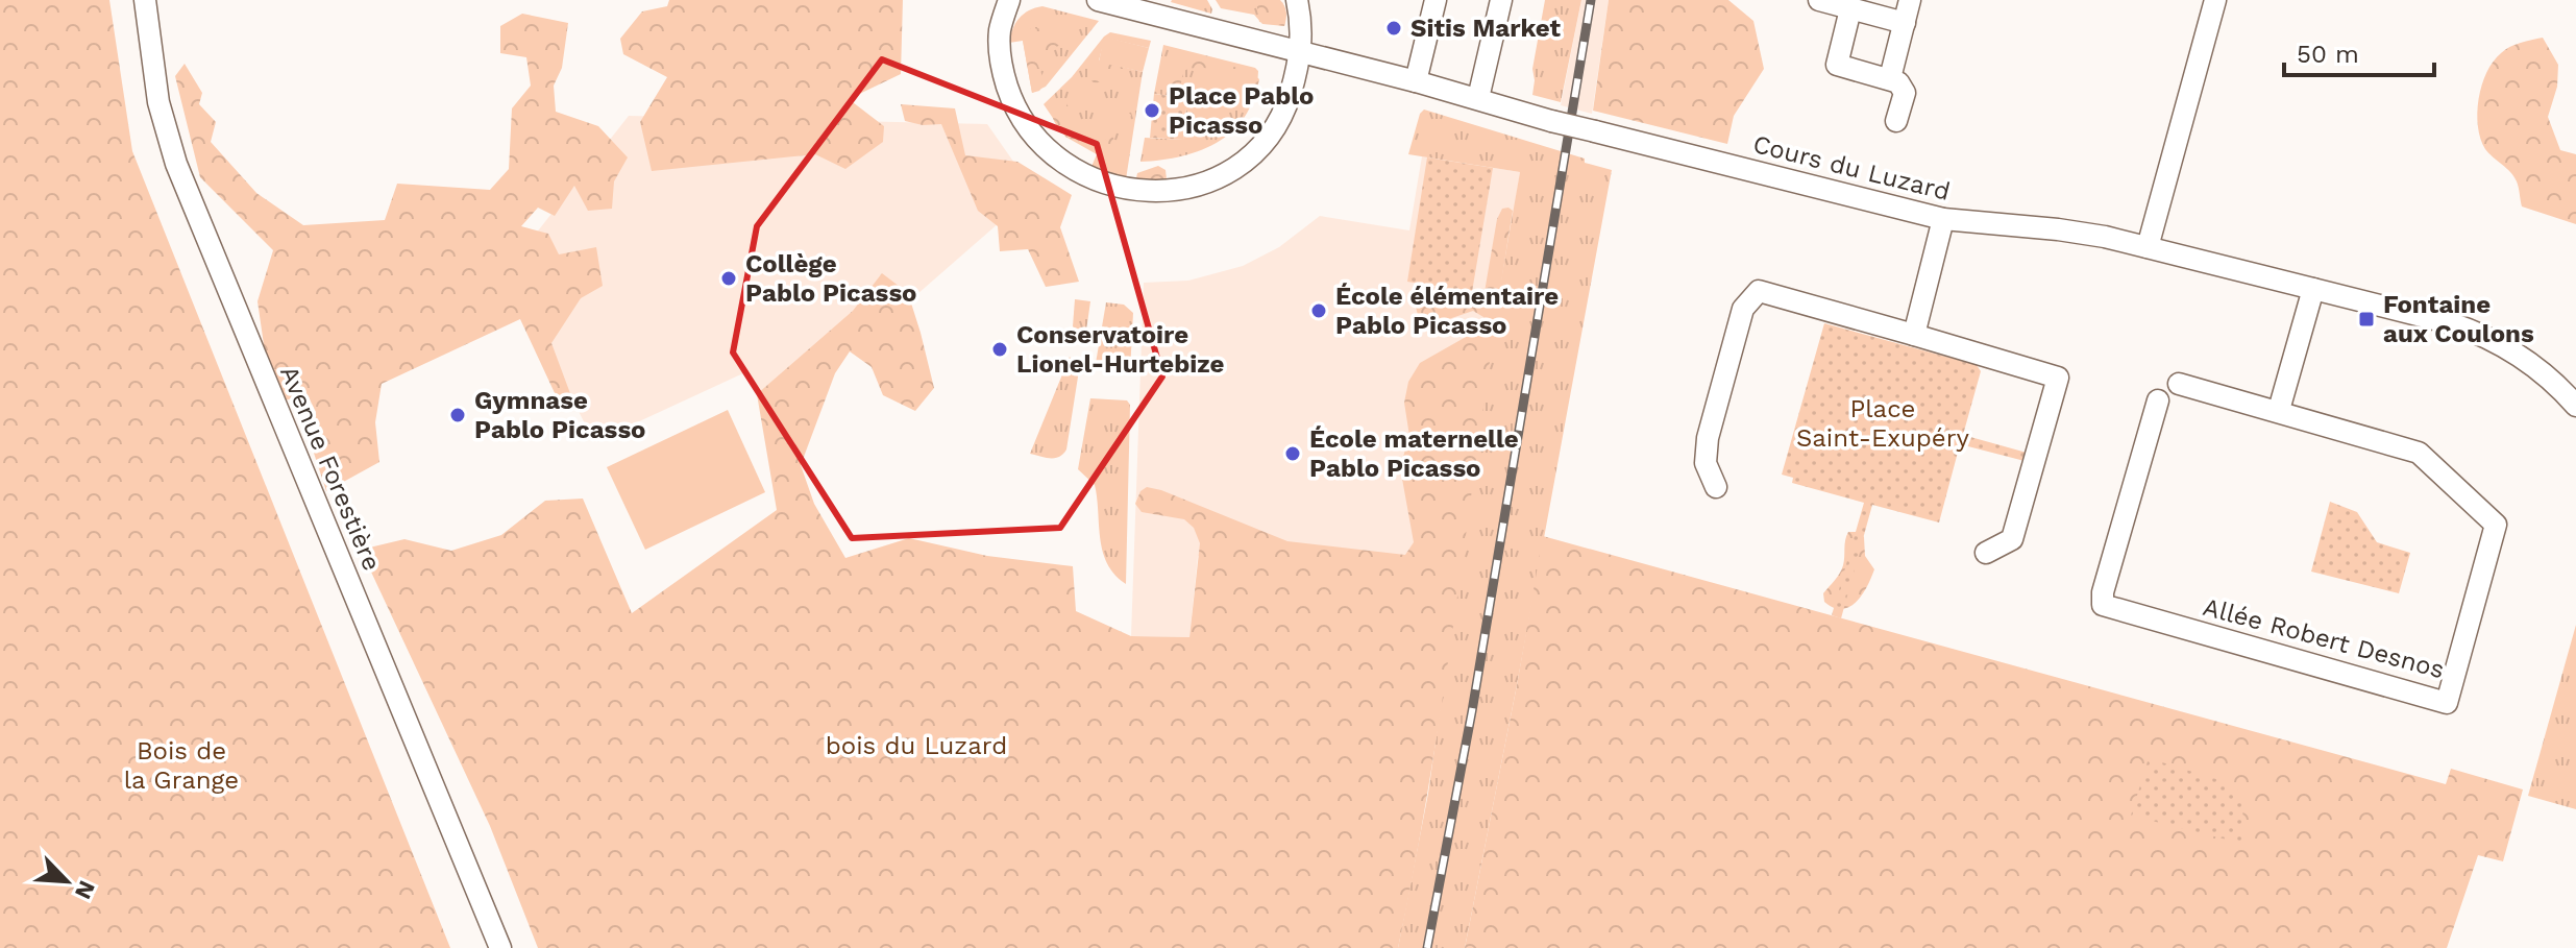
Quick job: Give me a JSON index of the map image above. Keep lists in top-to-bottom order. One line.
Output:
{"streets":{"street":["Cours du Luzard","Avenue Forestière","Allée Robert Desnos"]},"parks":["Place Saint-Exupéry","bois du Luzard","Bois de la Grange"],"places":{"other":["Sitis Market","Place Pablo Picasso","Collège Pablo Picasso","École élémentaire Pablo Picasso","Conservatoire Lionel-Hurtebize","Gymnase Pablo Picasso","École maternelle Pablo Picasso"],"transit":["Fontaine aux Coulons"]},"scale_bar":"50 m","north":"bottom right"}
